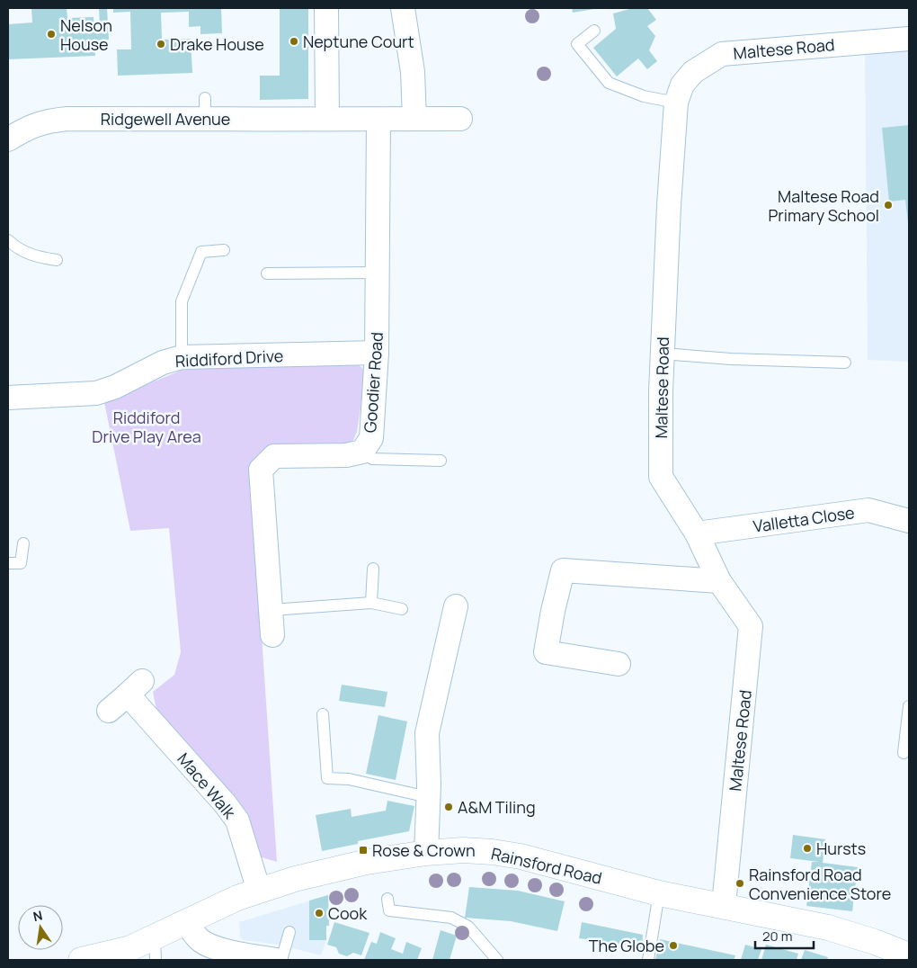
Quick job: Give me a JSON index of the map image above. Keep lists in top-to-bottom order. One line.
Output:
{"streets":{"main road":["Rainsford Road"],"street":["Maltese Road","Ridgewell Avenue","Riddiford Drive","Goodier Road","Valletta Close","Mace Walk"]},"crossings":[["Maltese Road","Valletta Close"],["Maltese Road","Rainsford Road"],["Ridgewell Avenue","Goodier Road"],["Riddiford Drive","Goodier Road"],["Mace Walk","Rainsford Road"]],"parks":["Riddiford Drive Play Area"],"places":{"other":["Nelson House","Neptune Court","Drake House","Maltese Road Primary School","A&M Tiling","Hursts","Rainsford Road Convenience Store","Cook","The Globe"],"transit":["Rose & Crown"]},"scale_bar":"20 m","north":"top"}
